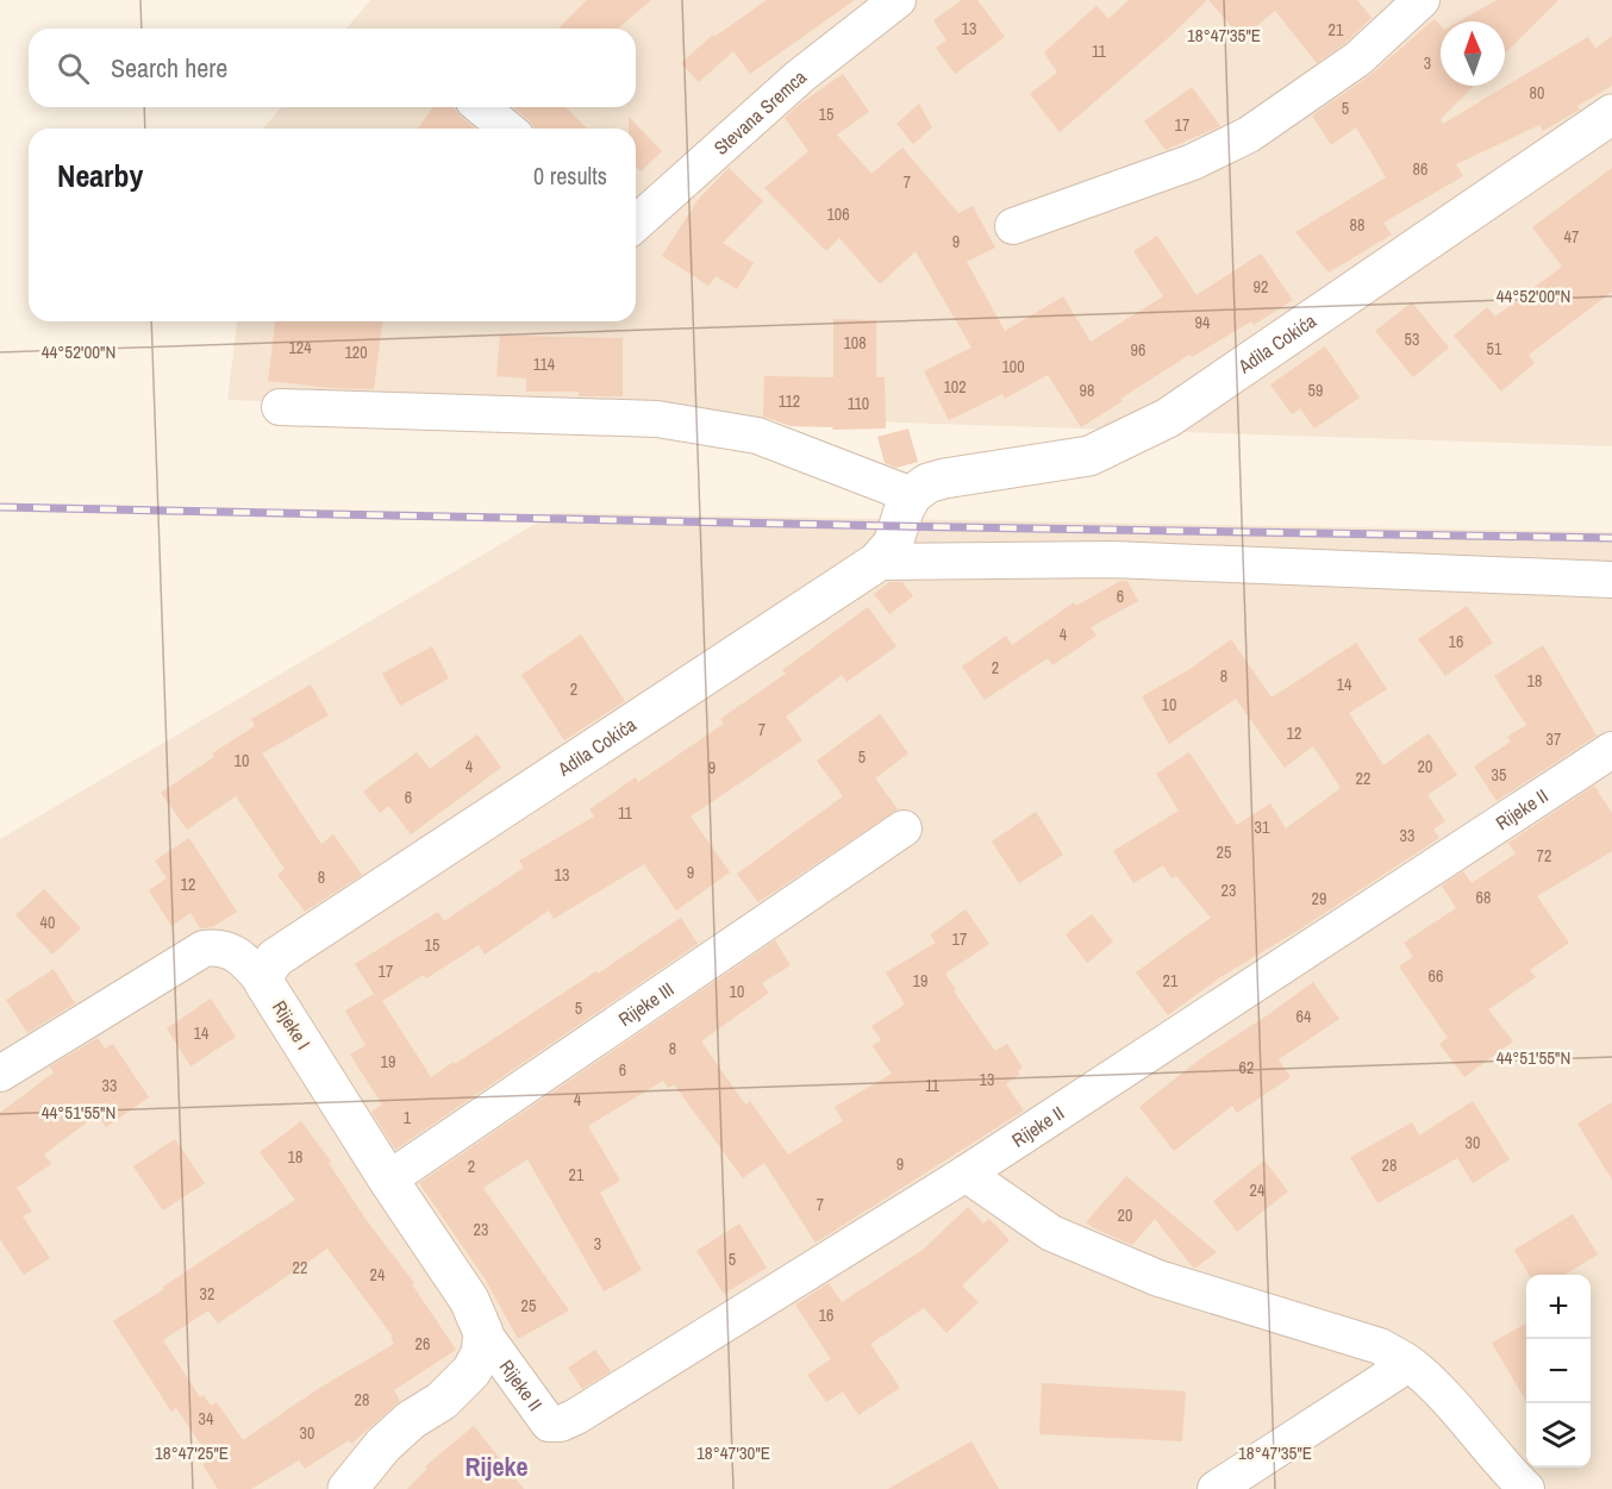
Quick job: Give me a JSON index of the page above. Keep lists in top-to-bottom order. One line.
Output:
{"streets":{"street":["Stevana Sremca","Adila Cokića","Rijeke II","Rijeke III","Rijeke I"]},"crossings":[["Adila Cokića","Rijeke I"],["Rijeke II","Rijeke I"],["Rijeke III","Rijeke I"]],"districts":["Rijeke"],"house_numbers":["13","21","11","3","80","5","15","17","86","7","106","88","47","9","92","94","53","108","124","51","96","120","114","100","102","98","59","112","110","6","4","16","2","8","18","14","2","10","7","12","37","5","10","4","20","9","35","22","6","11","31","33","25","72","9","13","8","12","23","68","29","40","17","15","17","66","19","21","10","5","64","14","8","19","62","6","13","33","11","4","1","30","18","9","28","2","21","24","7","20","23","3","5","22","24","32","25","16","26","28","34","30"],"north":"top","page":{"search":"Search here","heading":["Nearby","0 results"],"map_buttons":["+","−"]},"coordinates":["18°47'35\"E","44°52'00\"N","44°51'55\"N","18°47'25\"E","18°47'30\"E"]}
